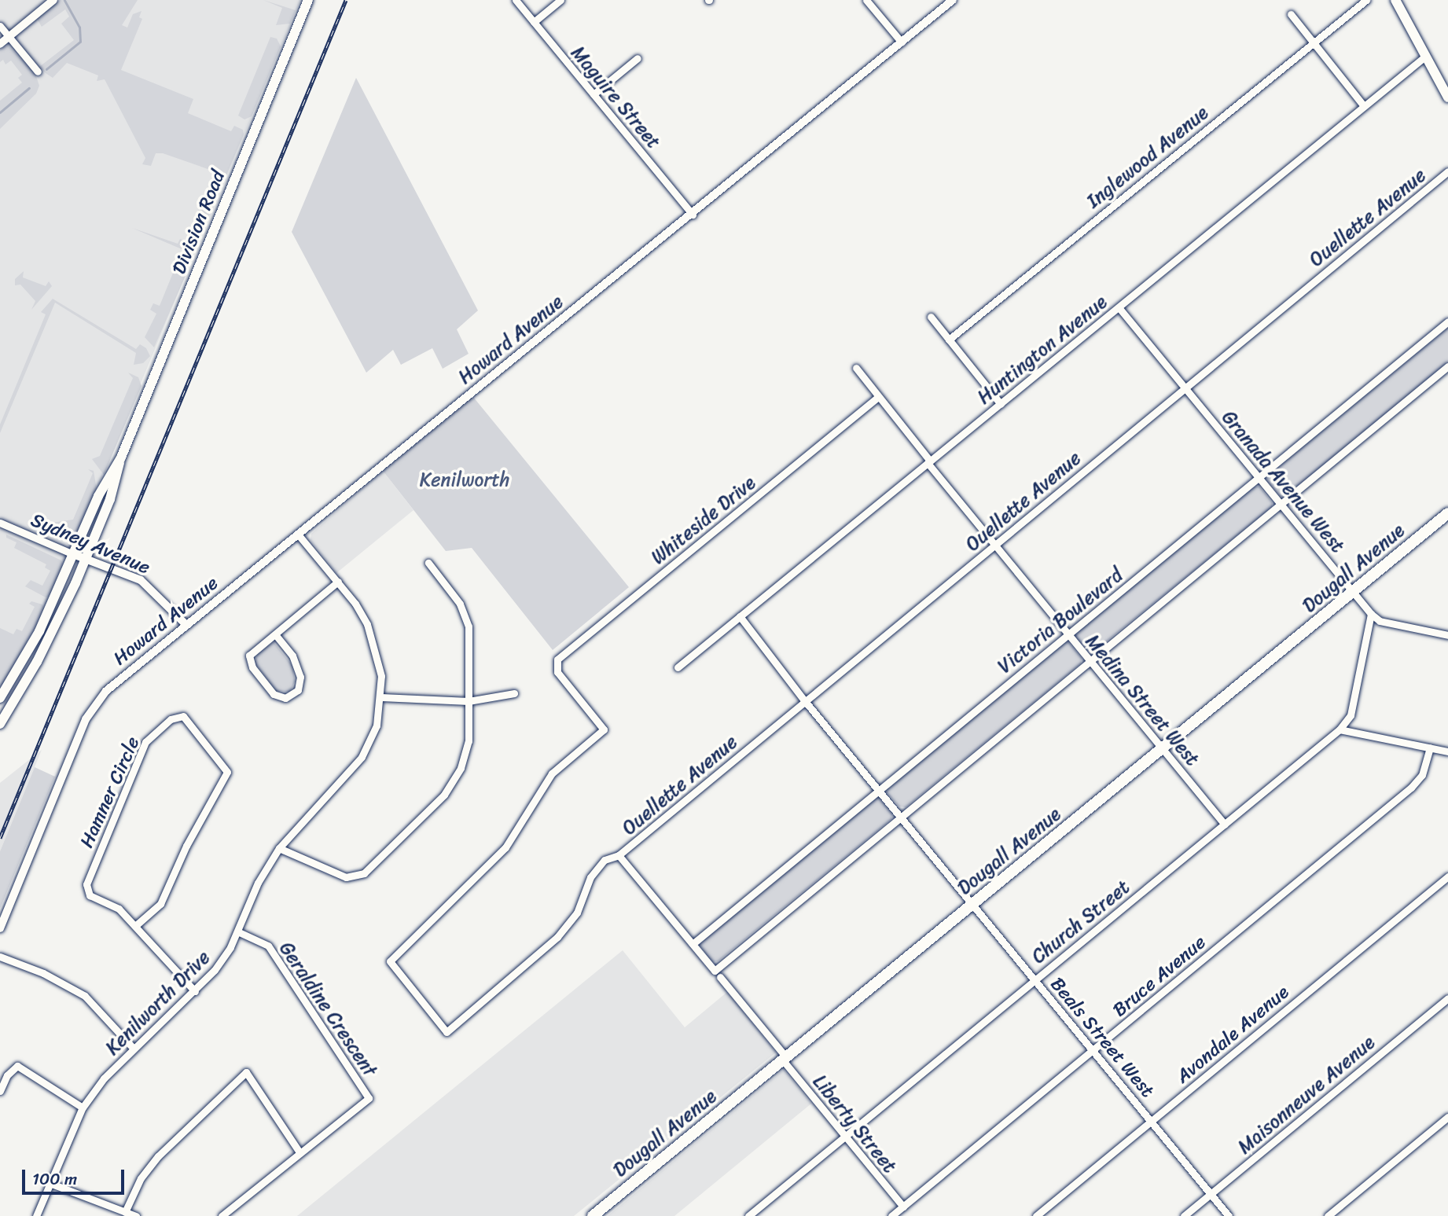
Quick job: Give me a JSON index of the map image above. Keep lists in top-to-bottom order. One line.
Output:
{"streets":{"main road":["Division Road","Dougall Avenue"],"street":["Maguire Street","Inglewood Avenue","Ouellette Avenue","Howard Avenue","Huntington Avenue","Granada Avenue West","Whiteside Drive","Sydney Avenue","Victoria Boulevard","Medina Street West","Hamner Circle","Church Street","Bruce Avenue","Kenilworth Drive","Geraldine Crescent","Avondale Avenue","Beals Street West","Maisonneuve Avenue","Liberty Street"]},"crossings":[["Maguire Street","Howard Avenue"],["Ouellette Avenue","Granada Avenue West"],["Ouellette Avenue","Whiteside Drive"],["Ouellette Avenue","Medina Street West"],["Ouellette Avenue","Beals Street West"],["Division Road","Sydney Avenue"],["Howard Avenue","Sydney Avenue"],["Howard Avenue","Kenilworth Drive"],["Huntington Avenue","Granada Avenue West"],["Huntington Avenue","Medina Street West"],["Huntington Avenue","Beals Street West"],["Granada Avenue West","Dougall Avenue"],["Granada Avenue West","Victoria Boulevard"],["Granada Avenue West","Church Street"],["Whiteside Drive","Medina Street West"],["Dougall Avenue","Medina Street West"],["Dougall Avenue","Beals Street West"],["Dougall Avenue","Liberty Street"],["Victoria Boulevard","Medina Street West"],["Victoria Boulevard","Beals Street West"],["Medina Street West","Church Street"],["Hamner Circle","Kenilworth Drive"],["Church Street","Beals Street West"],["Church Street","Liberty Street"],["Bruce Avenue","Beals Street West"],["Bruce Avenue","Liberty Street"],["Kenilworth Drive","Geraldine Crescent"],["Avondale Avenue","Beals Street West"],["Beals Street West","Maisonneuve Avenue"]],"parks":["Kenilworth"],"scale_bar":"100 m"}
